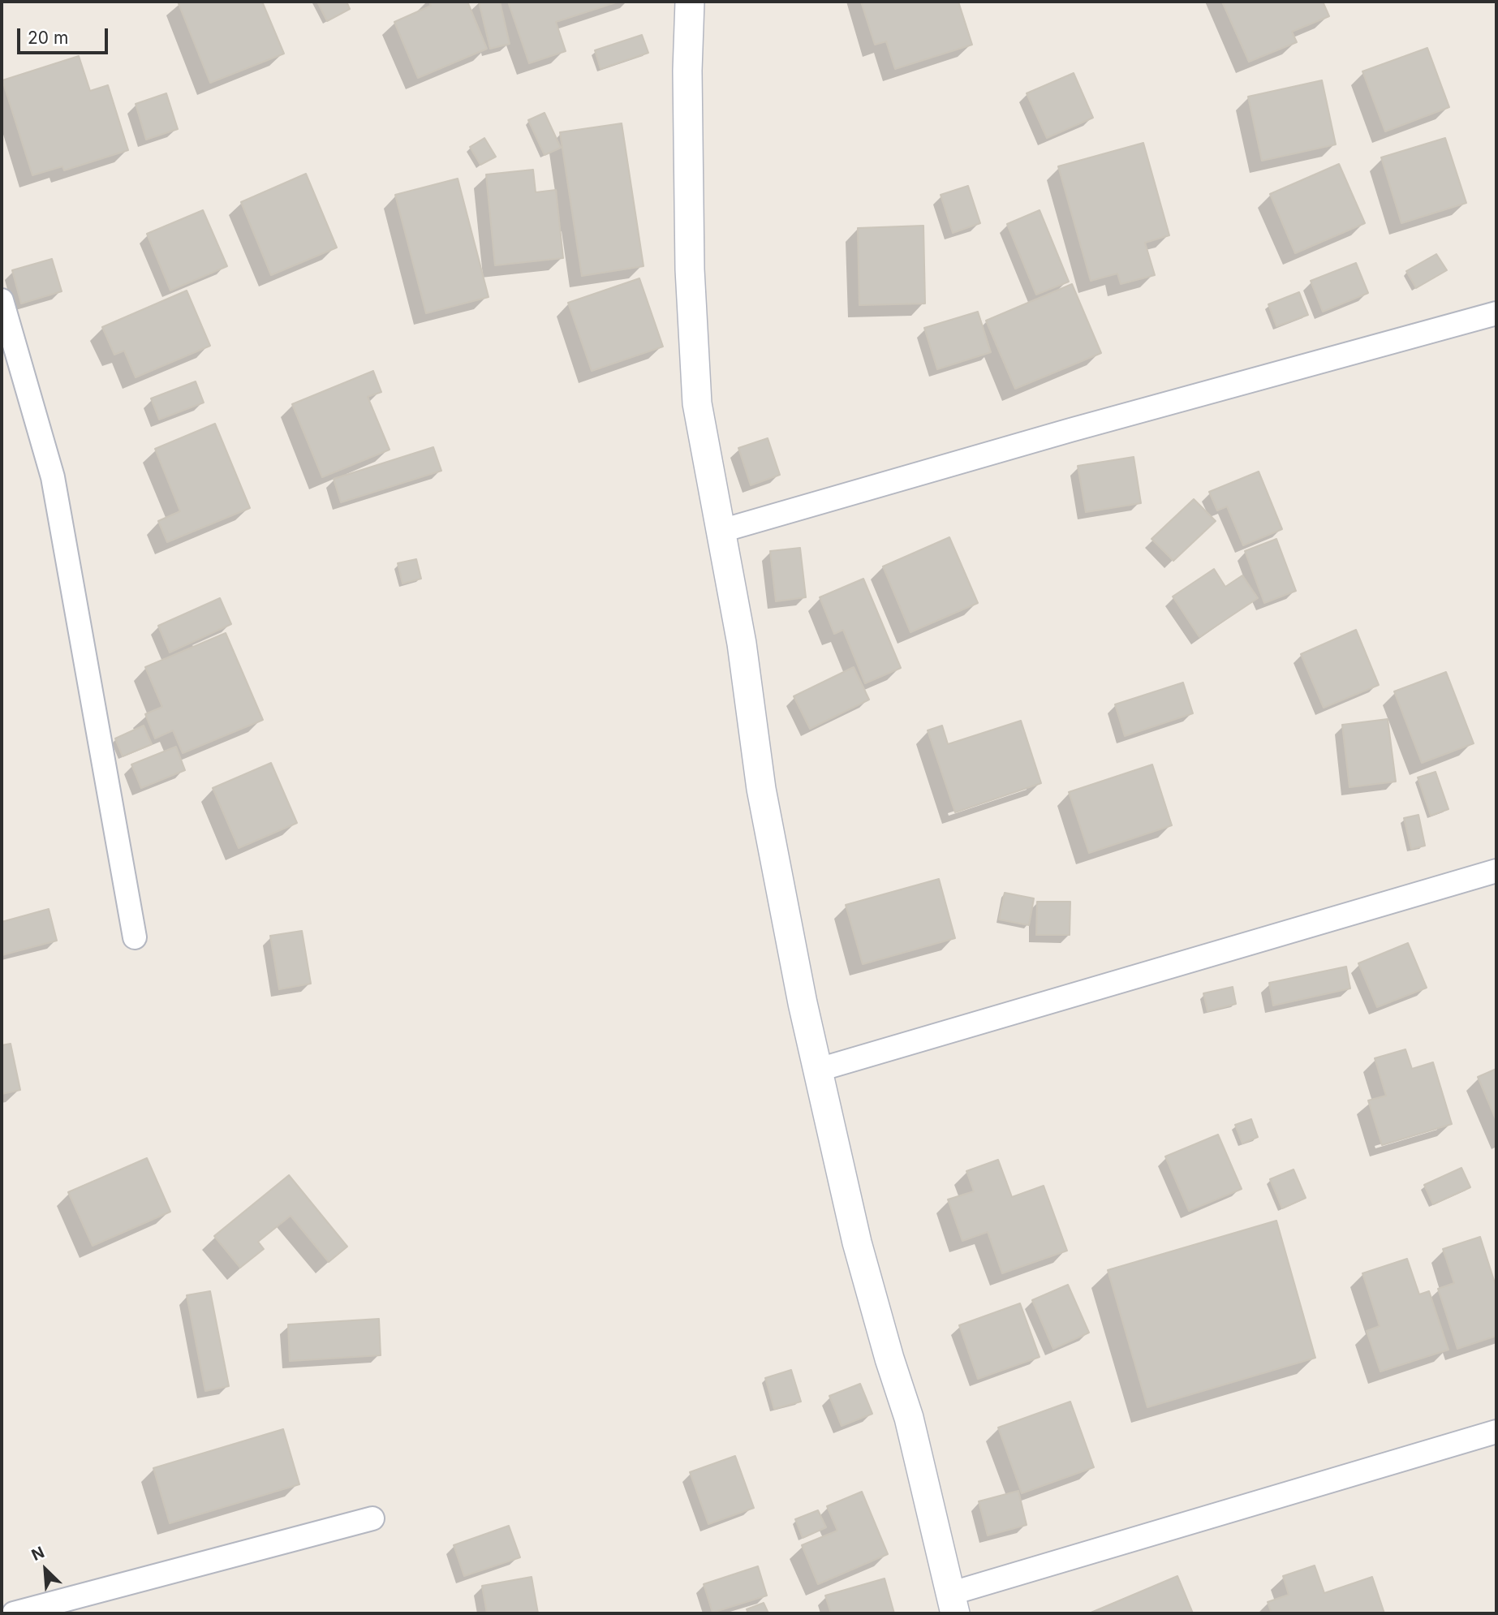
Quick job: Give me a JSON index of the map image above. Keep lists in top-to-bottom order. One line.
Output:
{"scale_bar":"20 m","north":"top left"}
